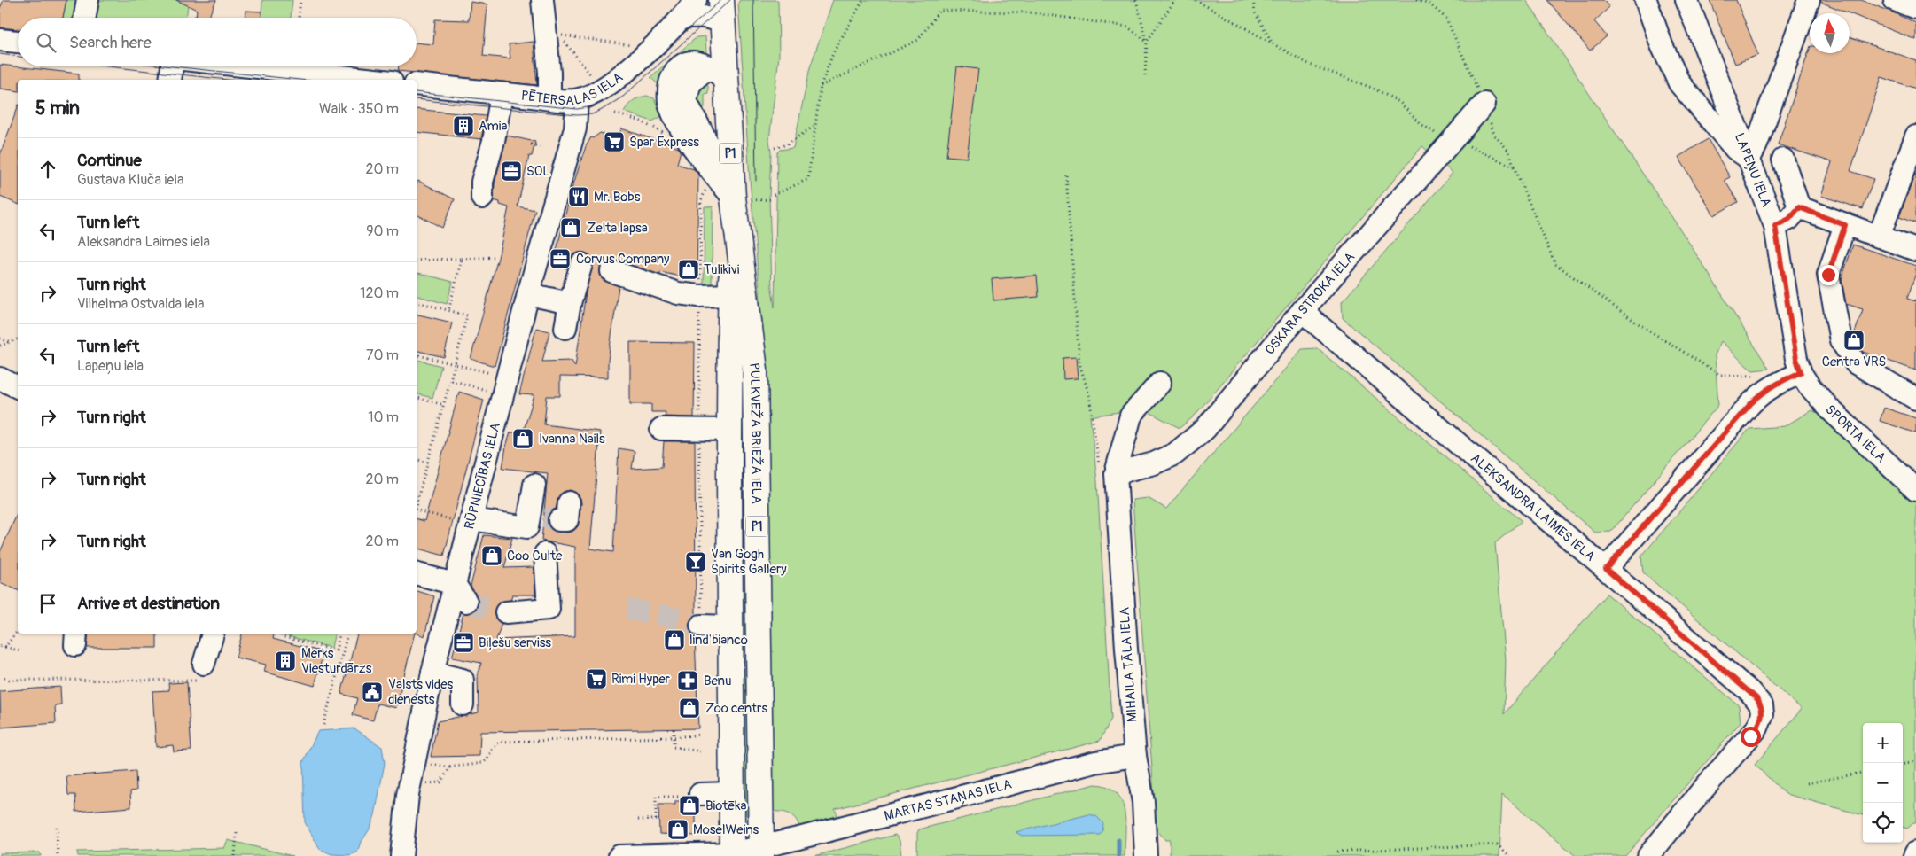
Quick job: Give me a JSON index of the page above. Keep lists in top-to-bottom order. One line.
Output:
{"streets":{"main road":["P1","PULKVEŽA BRIEŽA IELA"],"street":["PĒTERSALAS IELA","LAPEŅU IELA","OSKARA STROKA IELA","SPORTA IELA","RŪPNIECĪBAS IELA","ALEKSANDRA LAIMES IELA","MIHAILA TĀLA IELA","MARTAS STAŅAS IELA"]},"crossings":[["PĒTERSALAS IELA","RŪPNIECĪBAS IELA"],["LAPEŅU IELA","SPORTA IELA"],["OSKARA STROKA IELA","ALEKSANDRA LAIMES IELA"],["OSKARA STROKA IELA","MIHAILA TĀLA IELA"],["PULKVEŽA BRIEŽA IELA","MARTAS STAŅAS IELA"],["MIHAILA TĀLA IELA","MARTAS STAŅAS IELA"]],"places":{"building":["Amia","Merks Viesturdārzs"],"supermarket":["Spar Express","Rimi Hyper"],"office":["SOL","Corvus Company","Biļešu serviss"],"restaurant":["Mr. Bobs"],"shop":["Zelta lapsa","Tulikivi","Centra VRS","Ivanna Nails","Coo Culte","lind bianco","Zoo centrs","Biotēka","MoselWeins"],"bar":["Van Gogh Spirits Gallery"],"pharmacy":["Benu"],"public building":["Valsts vides dienests"]},"north":"top","page":{"search":"Search here","heading":["5 min","Walk · 350 m"],"list":[["Continue","Gustava Kluča iela","20 m"],["Turn left","Aleksandra Laimes iela","90 m"],["Turn right","Vilhelma Ostvalda iela","120 m"],["Turn left","Lapeņu iela","70 m"],["Turn right","10 m"],["Turn right","20 m"],["Turn right","20 m"],"Arrive at destination"],"map_buttons":["+","−"]}}
